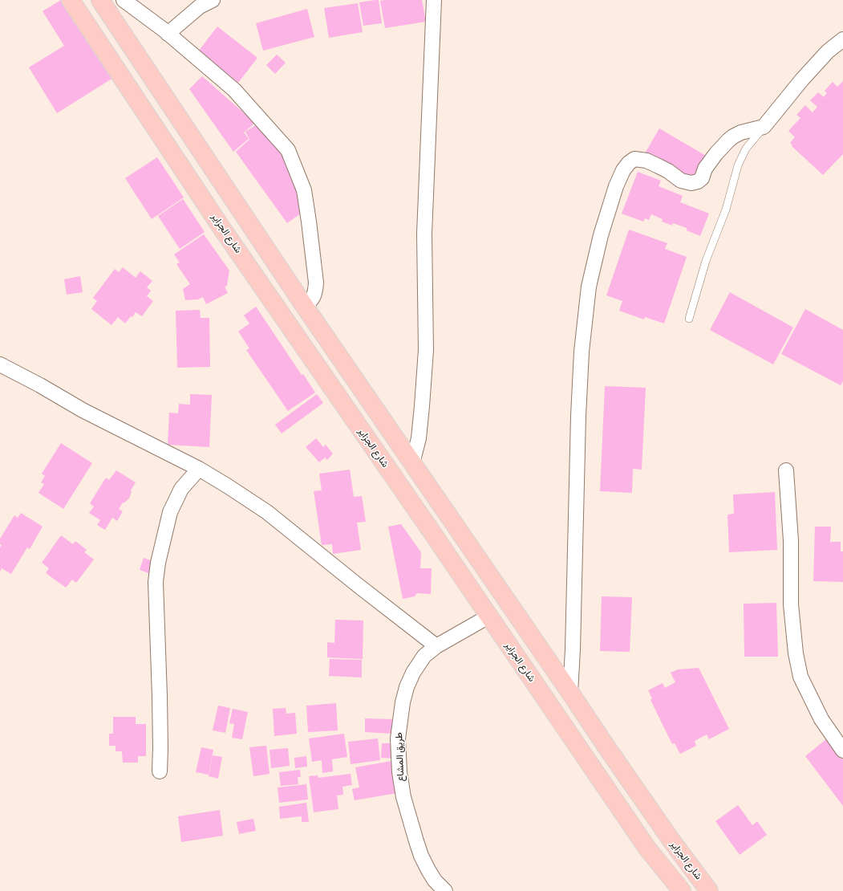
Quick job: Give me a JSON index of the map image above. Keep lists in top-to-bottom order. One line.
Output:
{"streets":{"main road":["شارع الجزاير"],"street":["طريق المشاع"]},"crossings":[["شارع الجزاير","طريق المشاع"]]}
